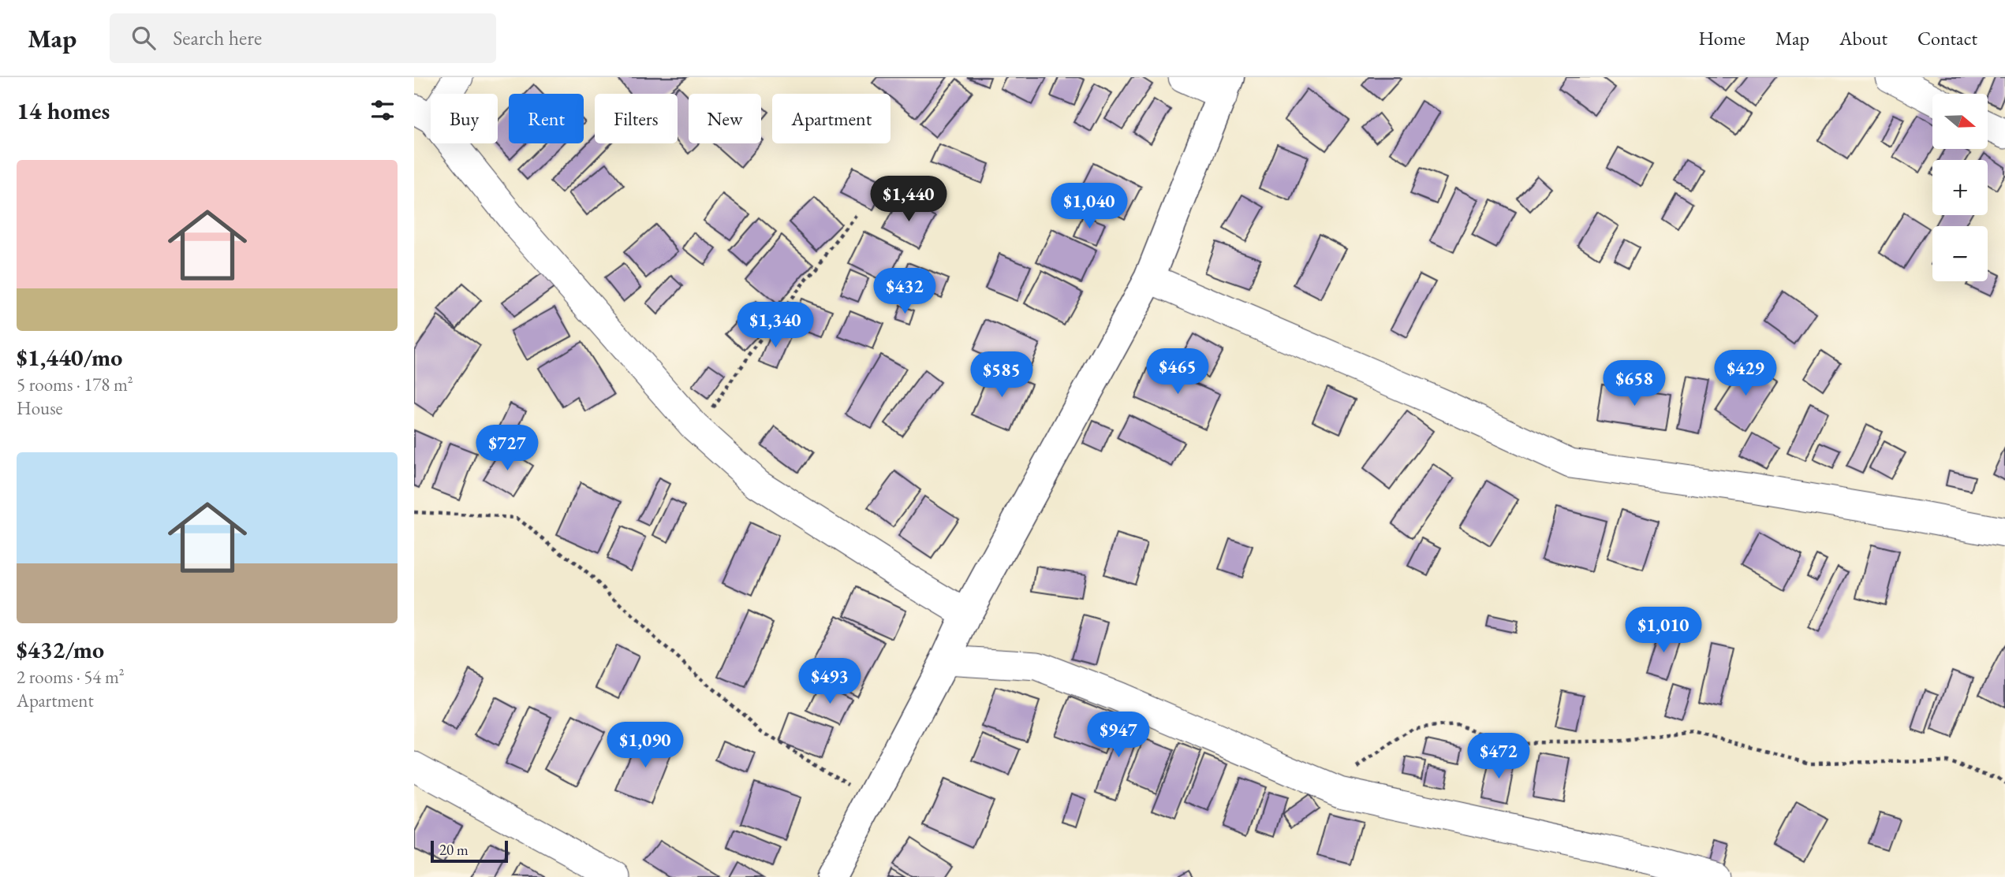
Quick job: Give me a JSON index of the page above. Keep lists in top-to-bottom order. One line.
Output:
{"scale_bar":"20 m","north":"right","page":{"header":"Map","search":"Search here","nav":["Home","Map","About","Contact"],"heading":"14 homes","map_buttons":["+","−"],"chip":["Buy","Rent","Filters","New","Apartment"],"list":[{"name":"$1,440/mo","note":"5 rooms · 178 m² · House"},{"name":"$432/mo","note":"2 rooms · 54 m² · Apartment"}],"price":["$1,440","$1,040","$432","$1,340","$465","$429","$585","$658","$727","$1,010","$493","$947","$1,090","$472"],"scale":"20 m"}}
